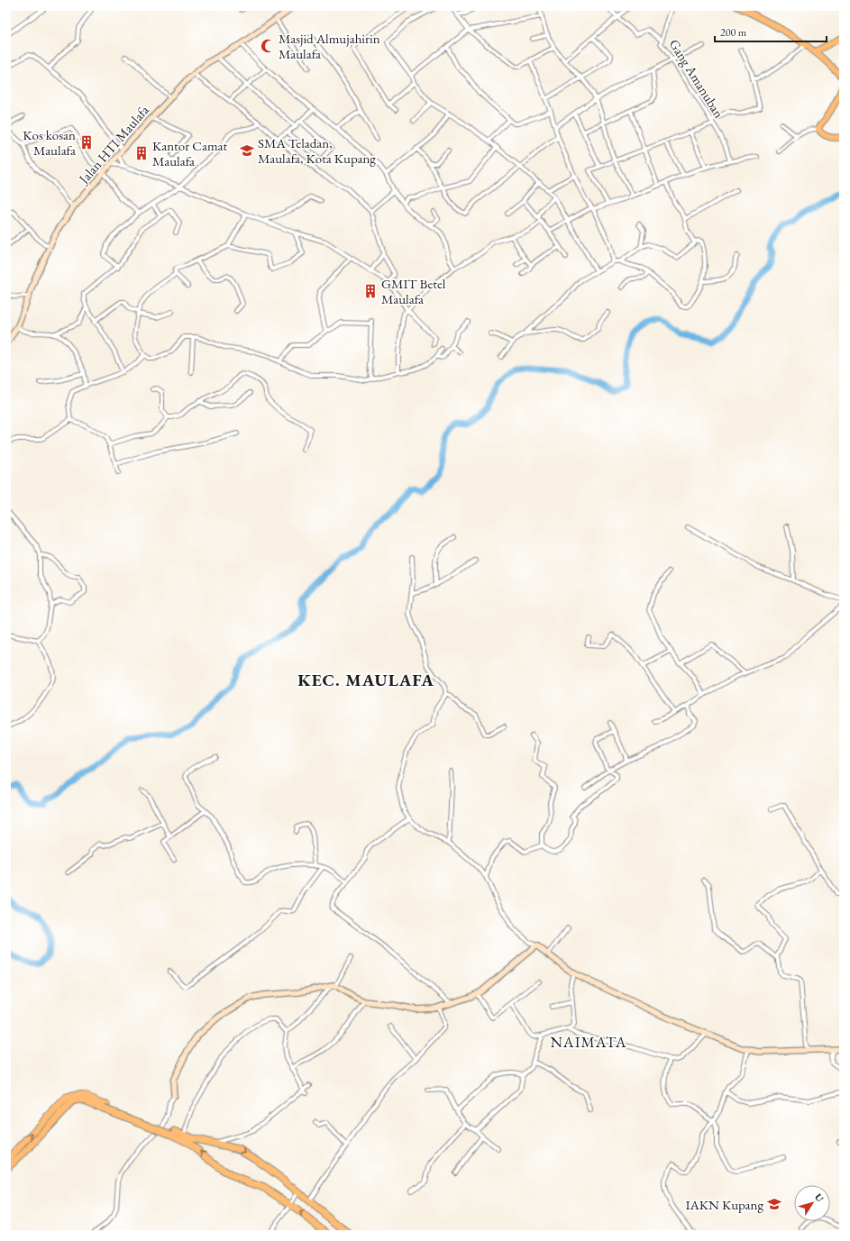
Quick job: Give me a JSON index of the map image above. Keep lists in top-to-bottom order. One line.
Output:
{"streets":{"street":["Gang Amanuban","Jalan HTI Maulafa"]},"districts":["KEC. MAULAFA","NAIMATA"],"places":{"mosque":["Masjid Almujahirin Maulafa"],"building":["Kos kosan Maulafa","Kantor Camat Maulafa","GMIT Betel Maulafa"],"school or university":["SMA Teladan, Maulafa, Kota Kupang","IAKN Kupang"]},"scale_bar":"200 m","north":"top right"}
